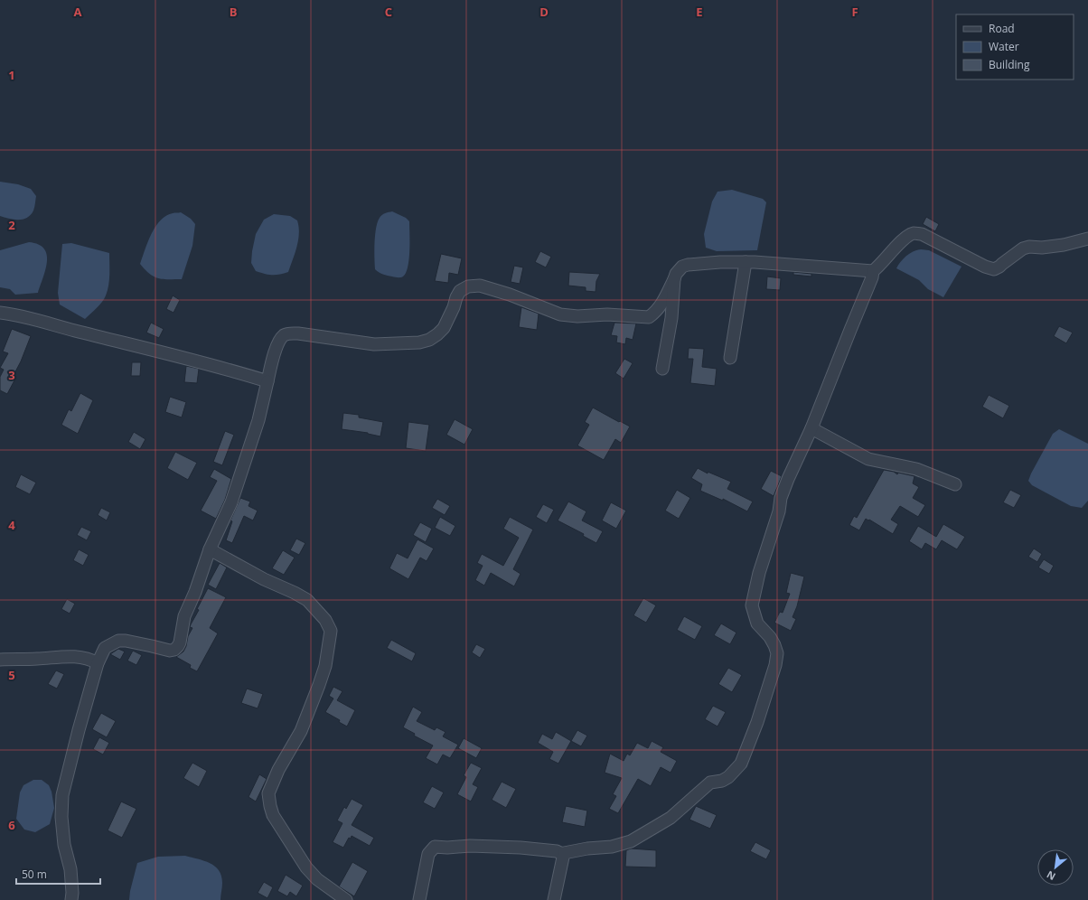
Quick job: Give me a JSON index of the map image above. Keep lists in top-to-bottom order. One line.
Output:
{"legend":["Road","Water","Building"],"scale_bar":"50 m","north":"bottom left","grid":{"columns":["A","B","C","D","E","F"],"rows":["1","2","3","4","5","6"]}}
